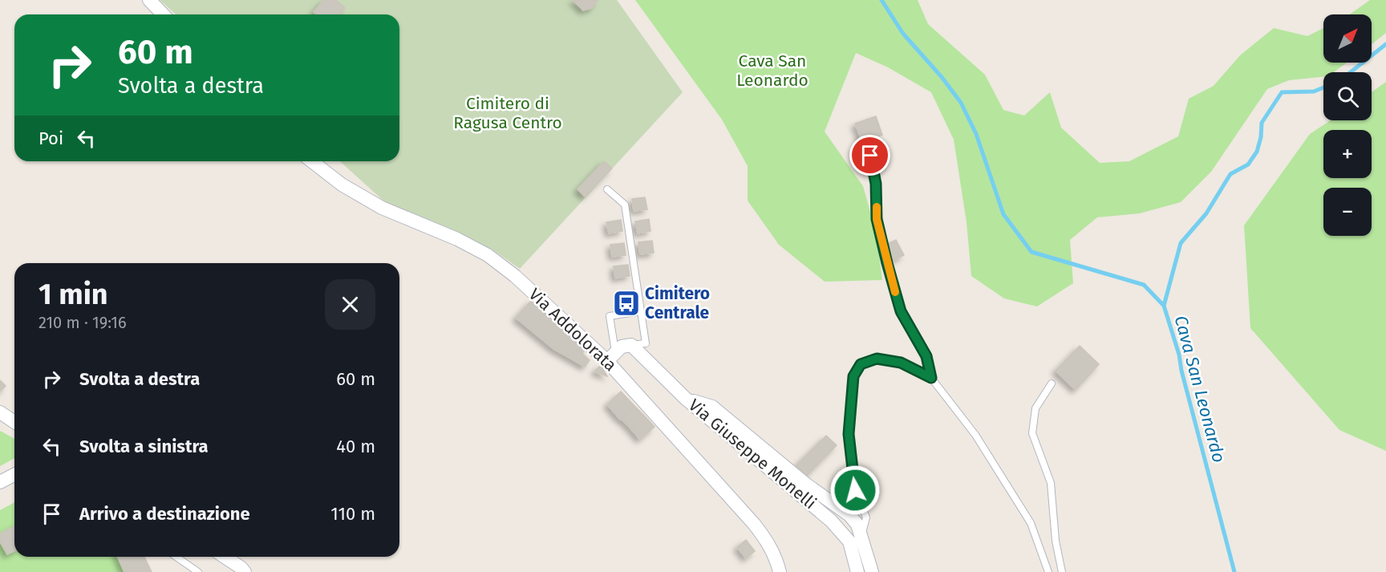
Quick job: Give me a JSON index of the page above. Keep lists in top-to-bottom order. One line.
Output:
{"streets":{"street":["Via Addolorata","Via Giuseppe Monelli"]},"water":["Cava San Leonardo"],"parks":["Cava San Leonardo","Cimitero di Ragusa Centro"],"places":{"bus stop":["Cimitero Centrale"]},"north":"top right","page":{"map_buttons":["+","−"],"turn":["60 m","Svolta a destra"],"then":"Poi","heading":["1 min","210 m · 19:16"],"list":[{"name":"Svolta a destra","value":"60 m"},{"name":"Svolta a sinistra","value":"40 m"},{"name":"Arrivo a destinazione","value":"110 m"}]}}
